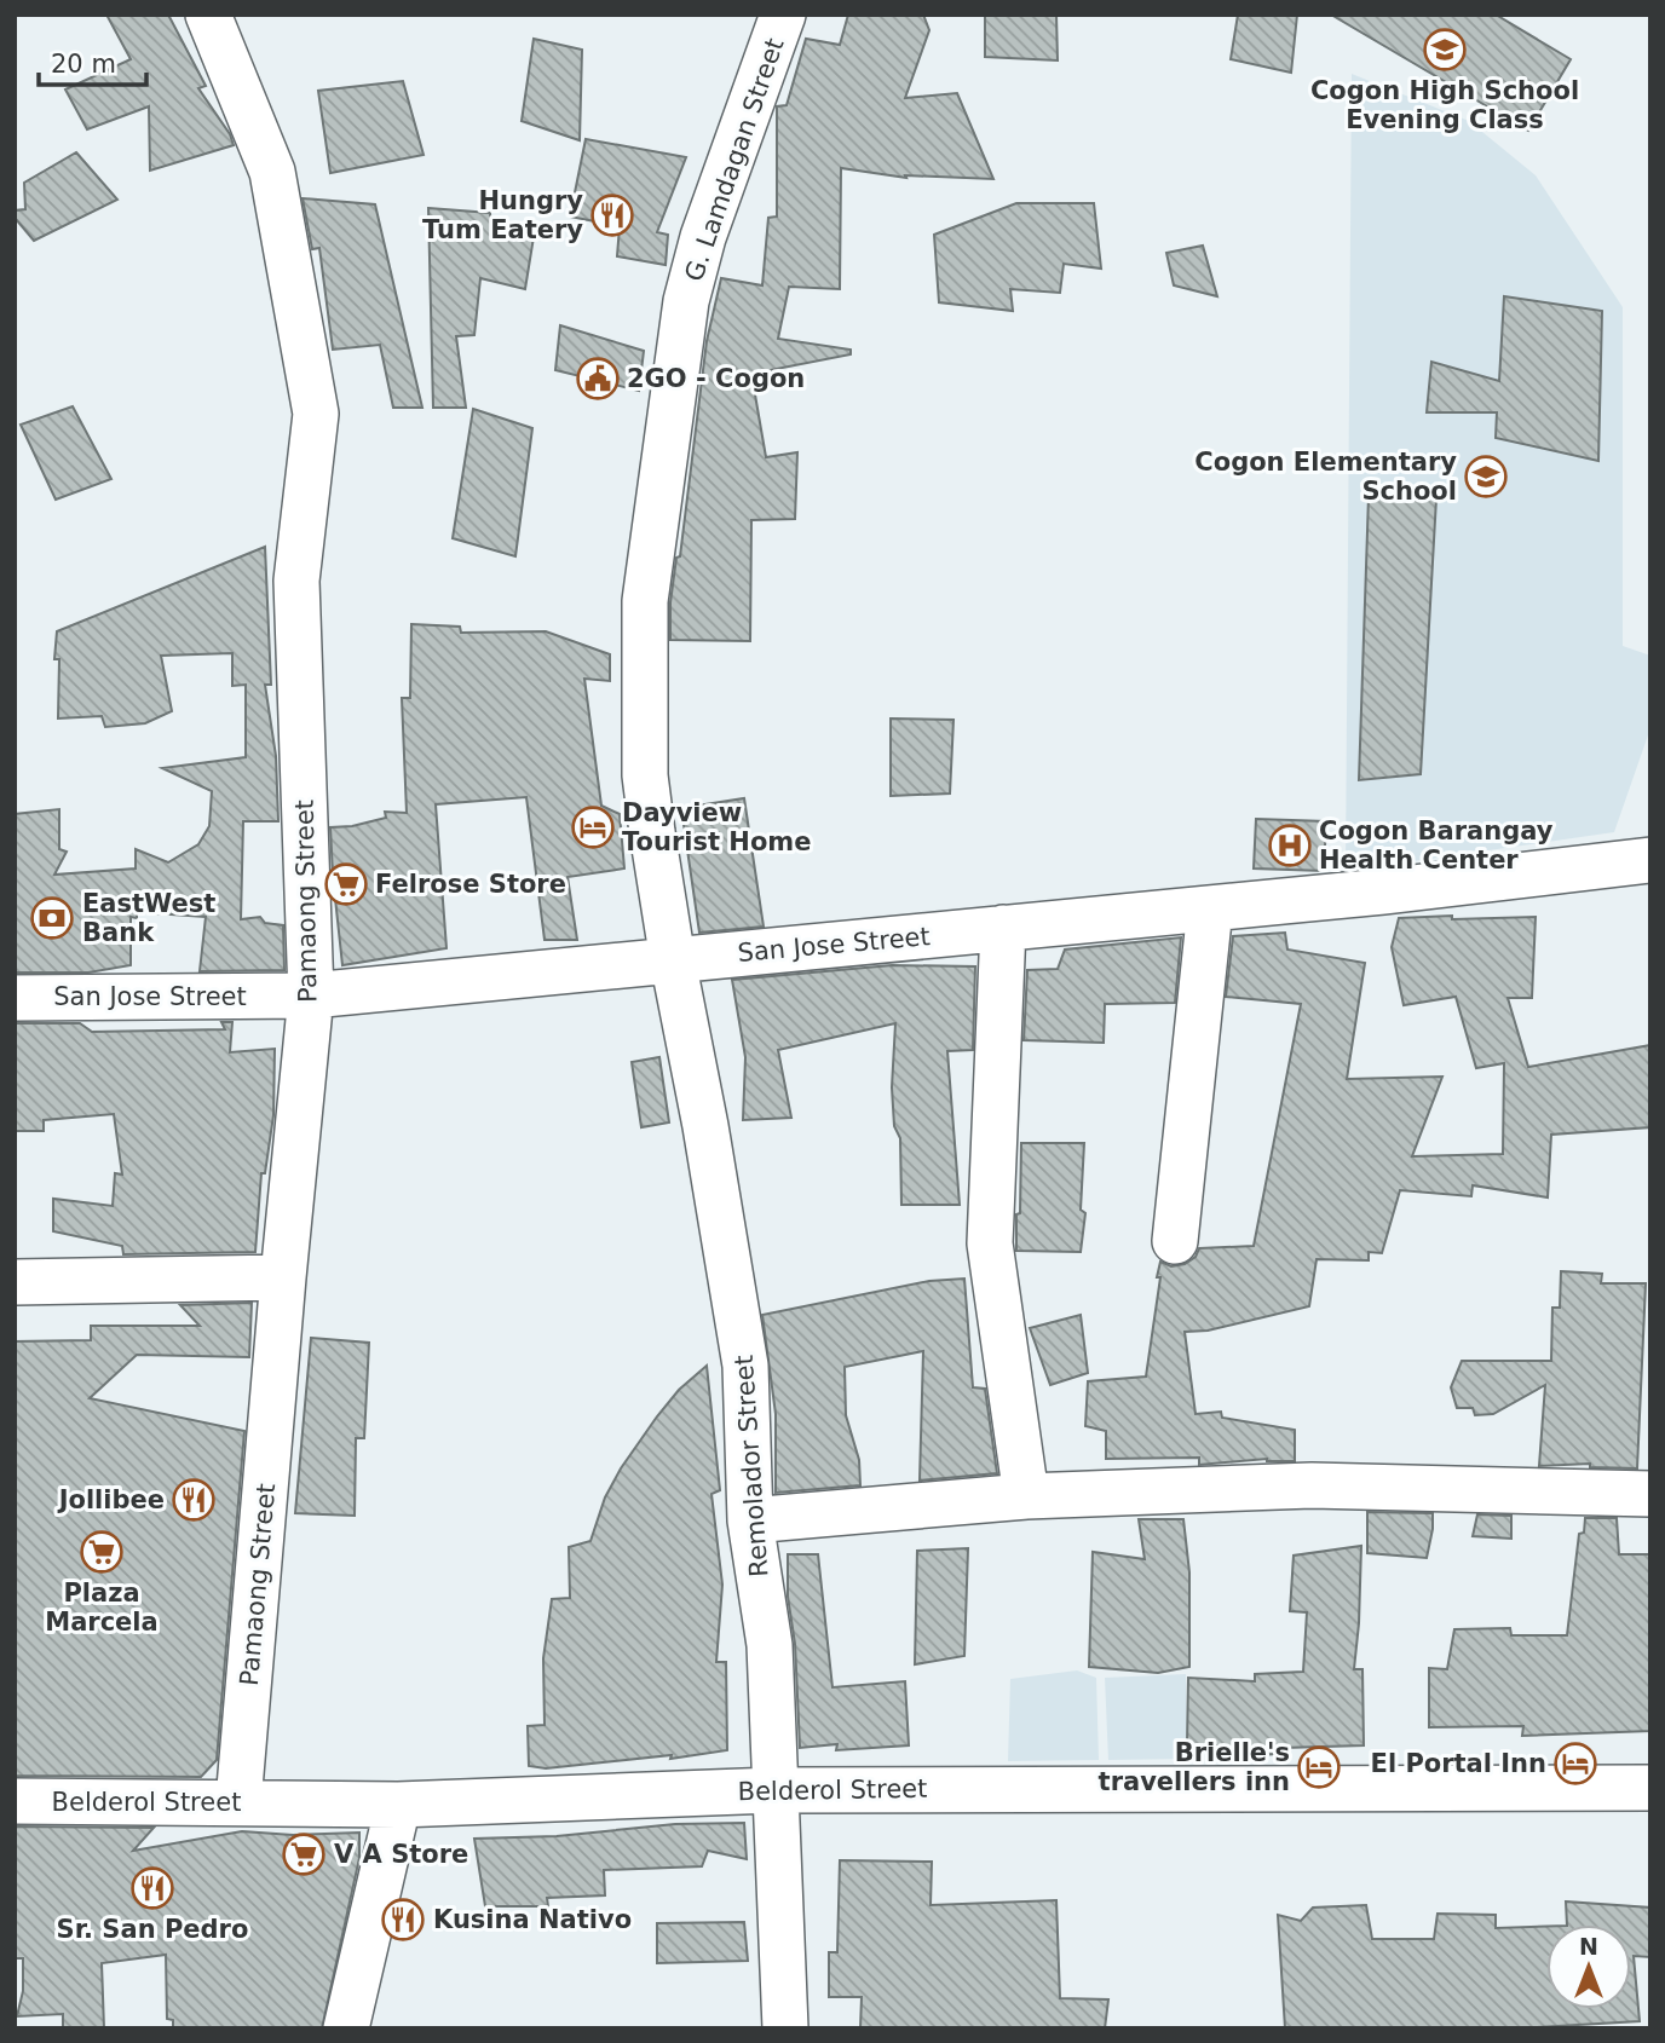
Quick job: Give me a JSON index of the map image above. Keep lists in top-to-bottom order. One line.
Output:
{"streets":{"street":["G. Lamdagan Street","Pamaong Street","San Jose Street","Remolador Street","Belderol Street"]},"crossings":[["G. Lamdagan Street","San Jose Street"],["G. Lamdagan Street","Remolador Street"],["Pamaong Street","San Jose Street"],["Pamaong Street","Belderol Street"],["San Jose Street","Remolador Street"],["Remolador Street","Belderol Street"]],"places":{"school or university":["Cogon High School Evening Class","Cogon Elementary School"],"restaurant":["Hungry Tum Eatery","Jollibee","Sr. San Pedro","Kusina Nativo"],"public building":["2GO - Cogon"],"hotel":["Dayview Tourist Home","El Portal Inn","Brielle's travellers inn"],"hospital":["Cogon Barangay Health Center"],"supermarket":["Felrose Store","Plaza Marcela","V A Store"],"bank":["EastWest Bank"]},"scale_bar":"20 m","north":"top"}
